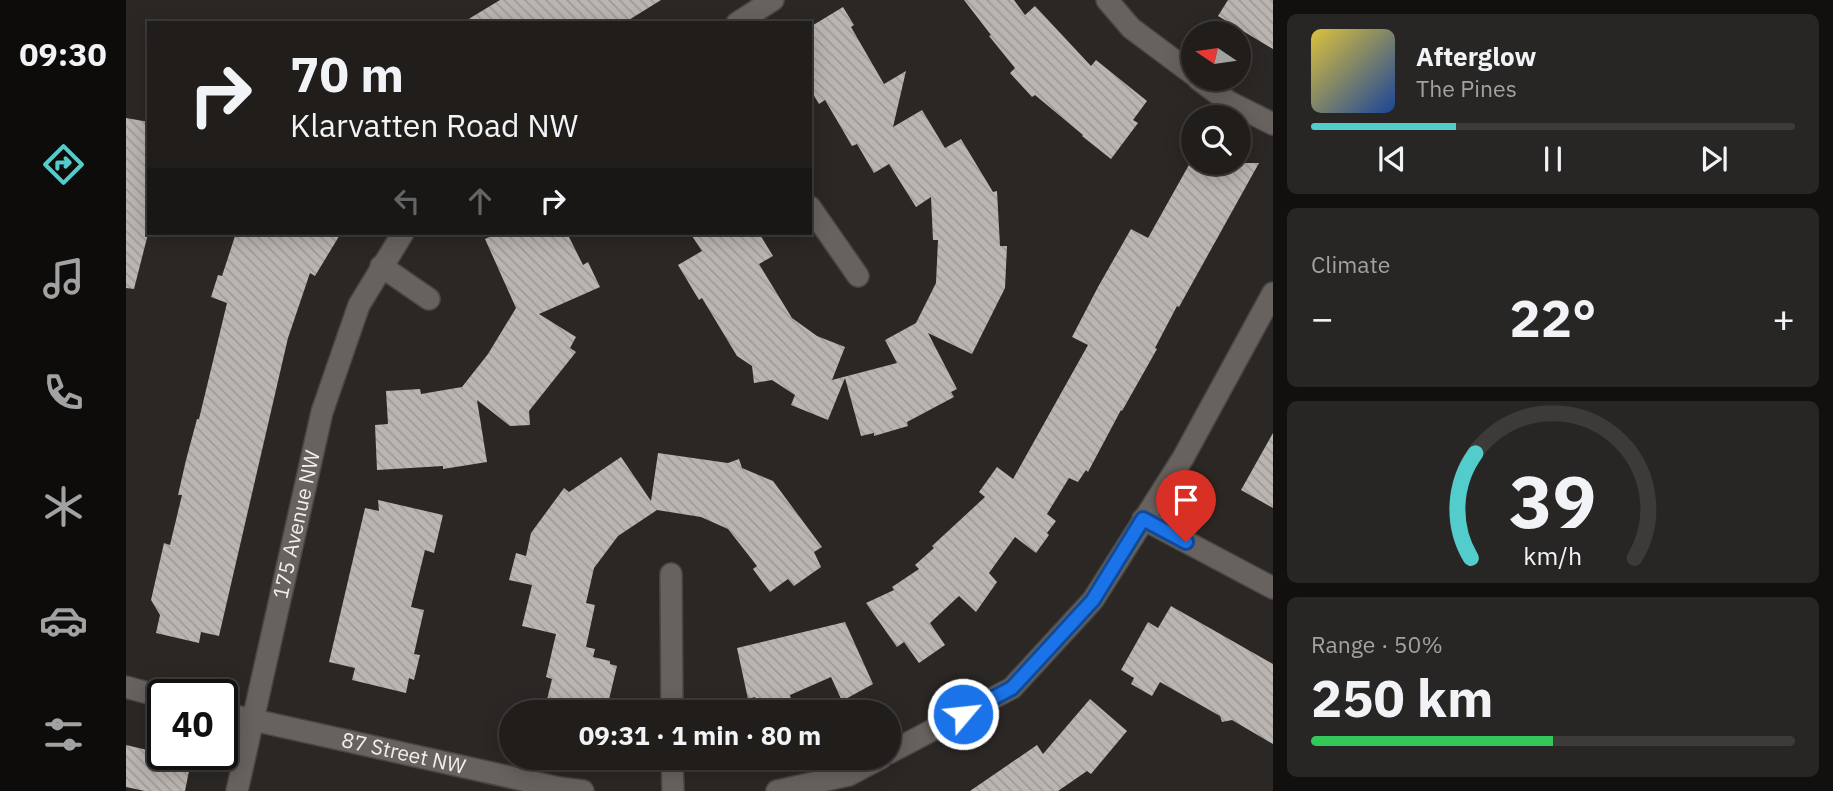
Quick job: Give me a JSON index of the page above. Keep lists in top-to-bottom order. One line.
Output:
{"streets":{"street":["175 Avenue NW","87 Street NW"]},"crossings":[["175 Avenue NW","87 Street NW"]],"north":"left","page":{"tabs":"09:30","turn":["70 m","Klarvatten Road NW"],"song":["Afterglow","The Pines"],"tile":["Climate",["Range · 50%","250 km"]],"heat":["−","22°","+"],"limit":"40","trip":"09:31 · 1 min · 80 m","gauge":["39","km/h"]}}
